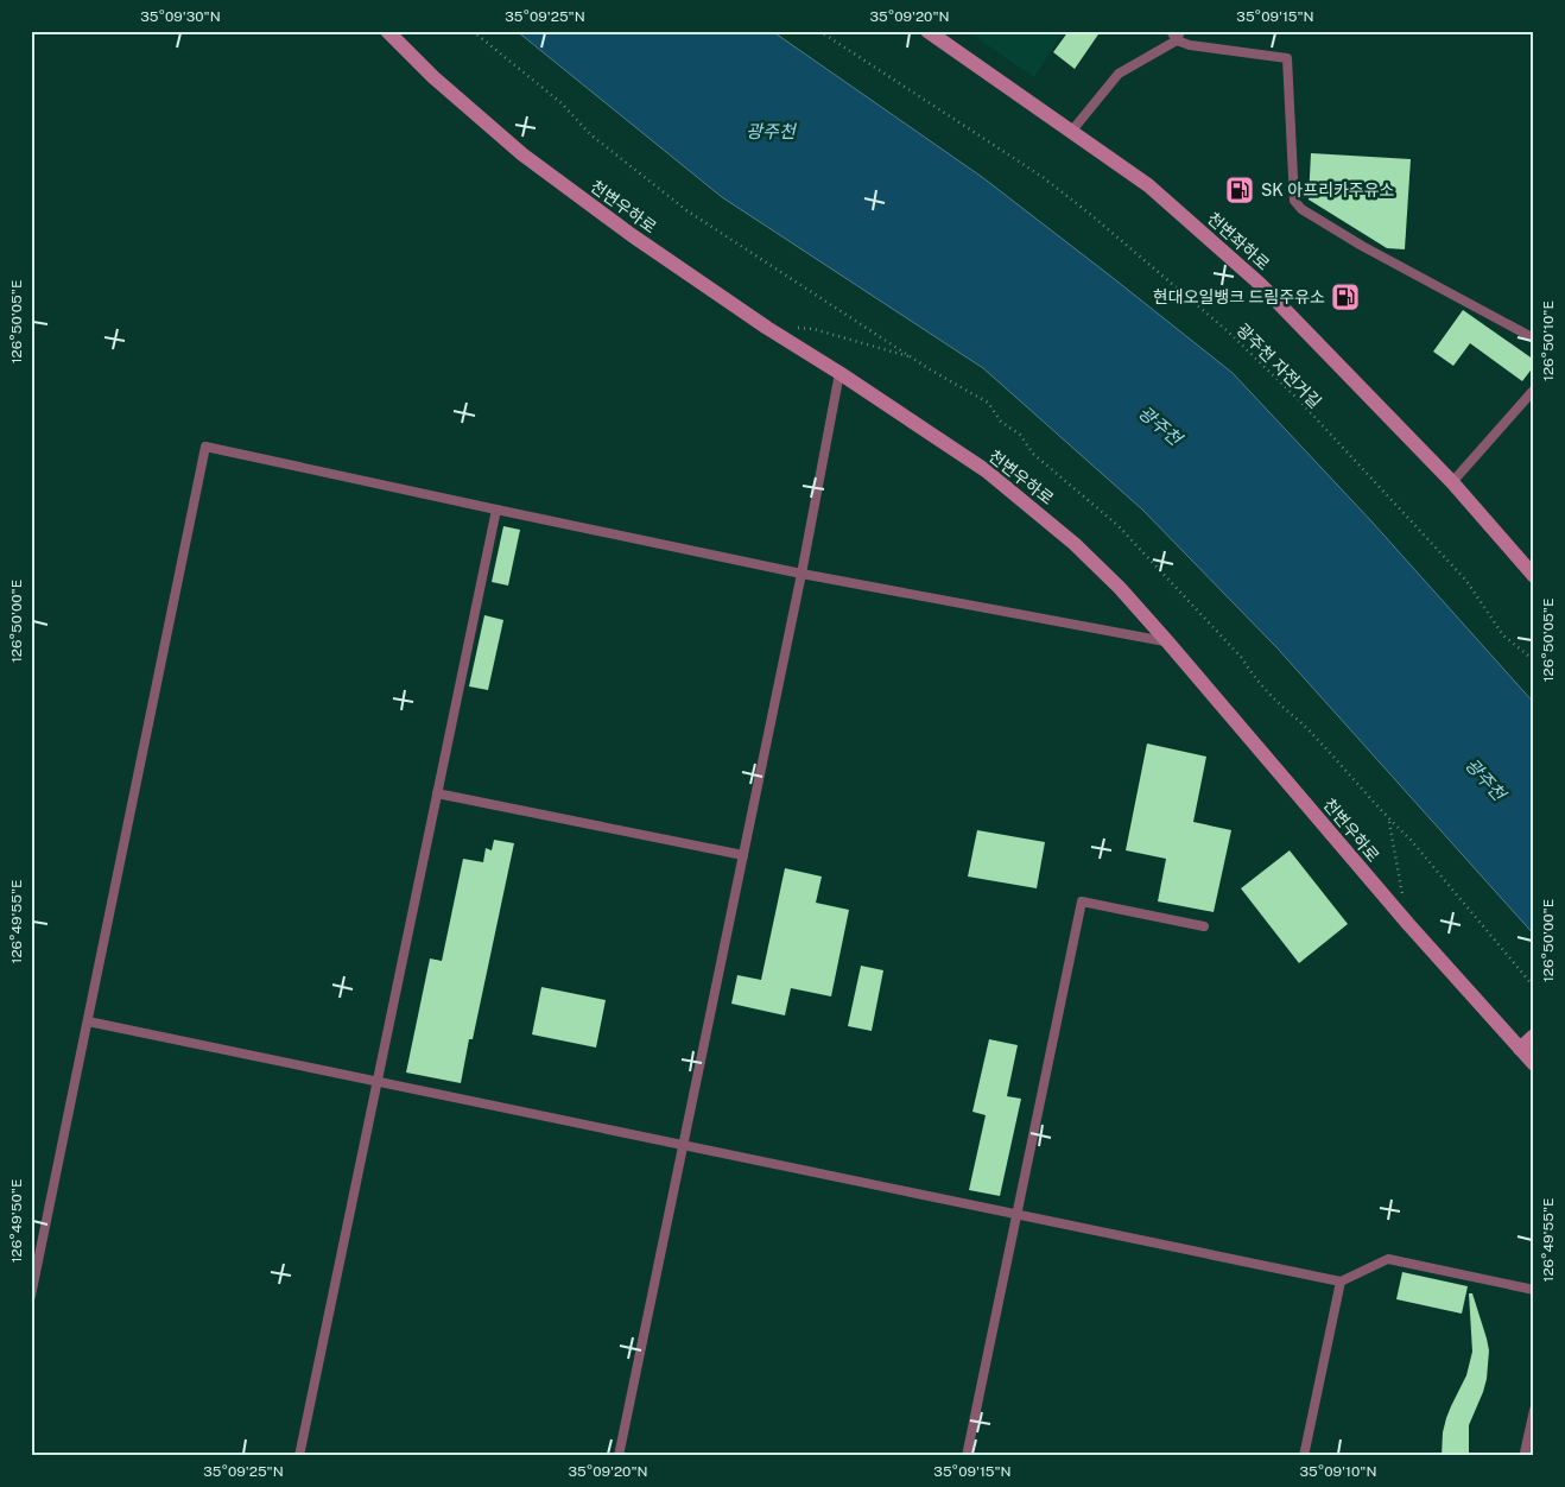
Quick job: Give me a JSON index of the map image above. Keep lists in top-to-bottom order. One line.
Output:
{"streets":{"street":["천변우하로","천변좌하로"],"path":["광주천 자전거길"]},"water":["광주천"],"places":{"fuel station":["SK 아프리카주유소","현대오일뱅크 드림주유소"]},"coordinates":["35°09'30\"N","35°09'25\"N","35°09'20\"N","35°09'15\"N","126°50'05\"E","126°50'10\"E","126°50'00\"E","126°49'55\"E","126°49'50\"E","35°09'10\"N"]}
